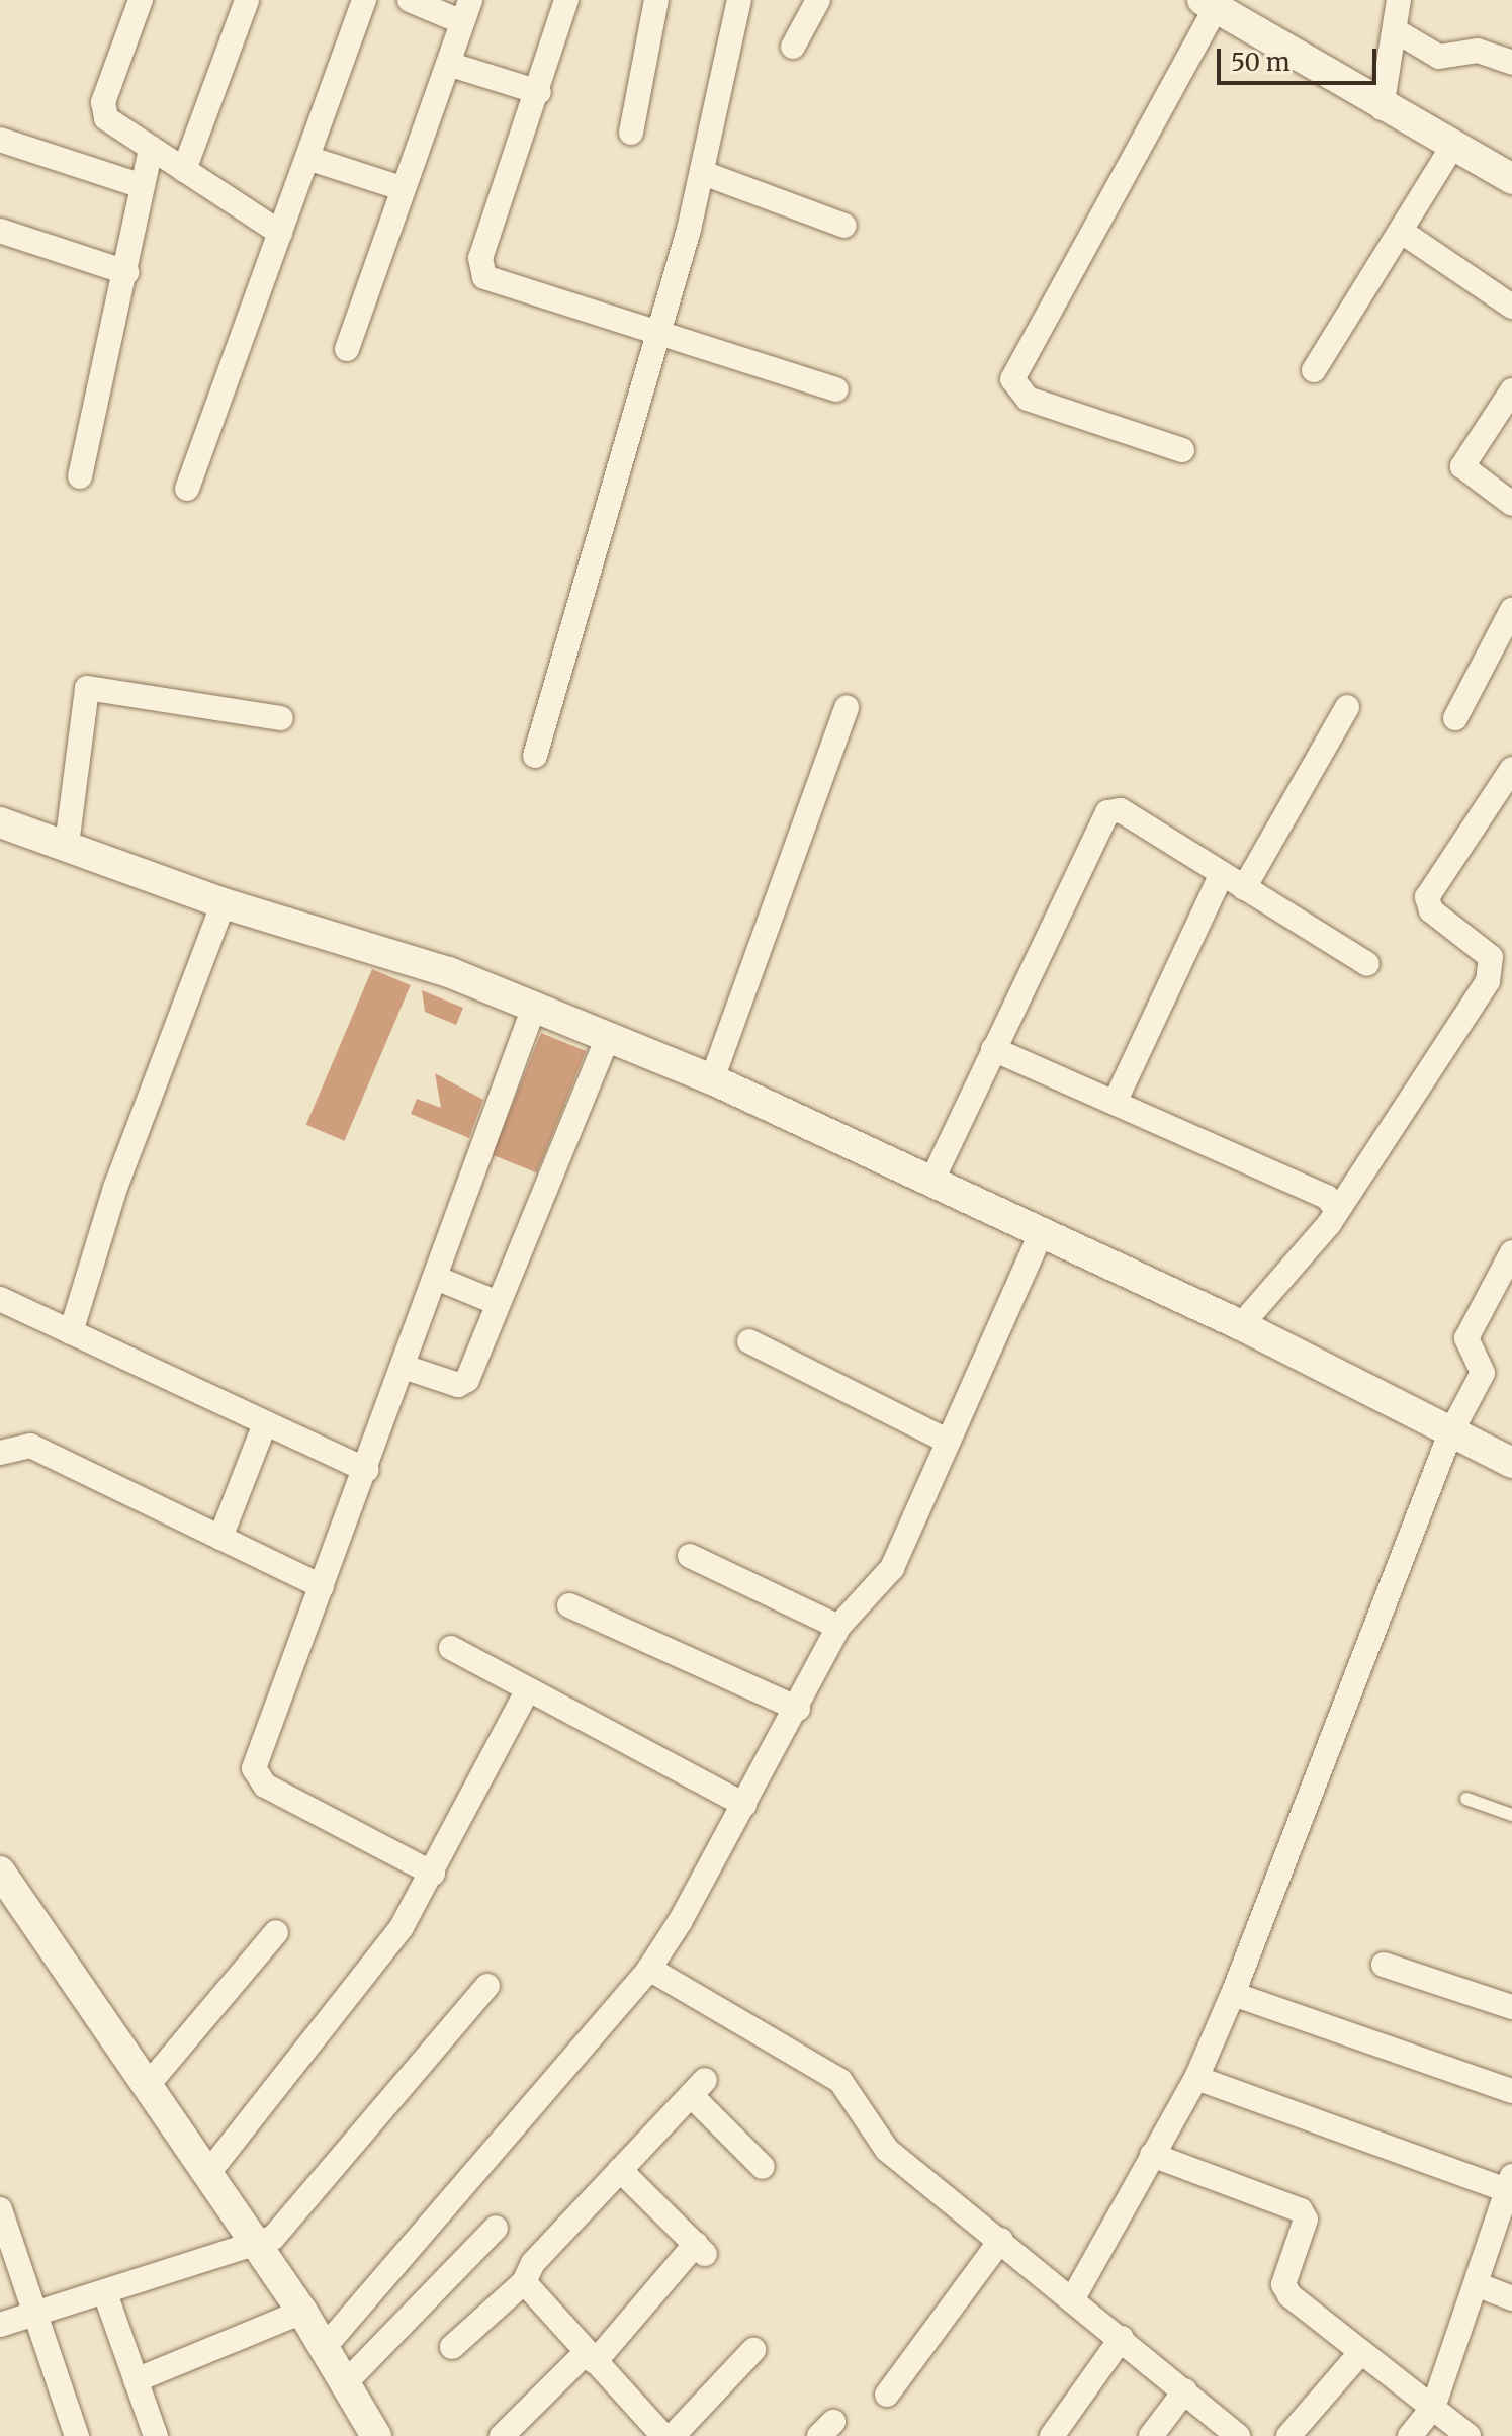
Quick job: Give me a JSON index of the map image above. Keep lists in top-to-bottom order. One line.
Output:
{"scale_bar":"50 m"}
